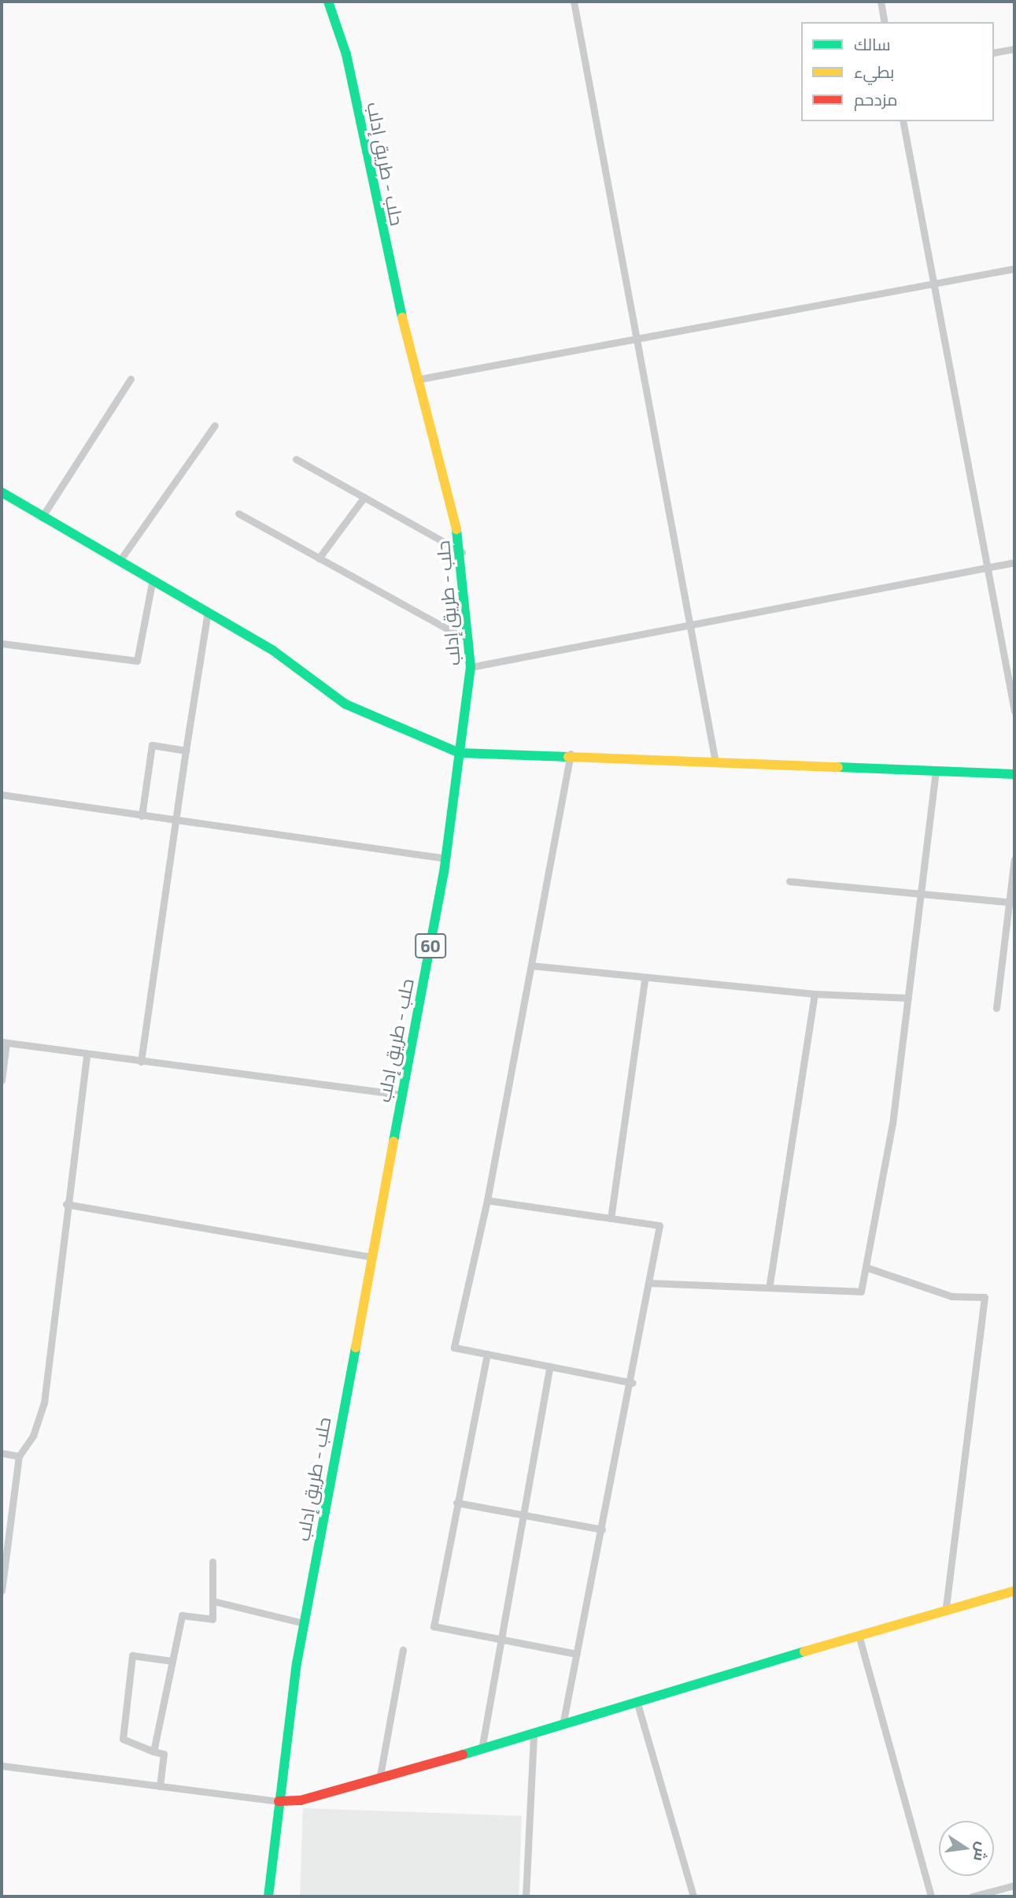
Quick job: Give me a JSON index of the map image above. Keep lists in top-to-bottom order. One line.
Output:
{"streets":{"main road":["حلب - طريق إدلب","60"]},"legend":["سالك","بطيء","مزدحم"],"north":"right"}
